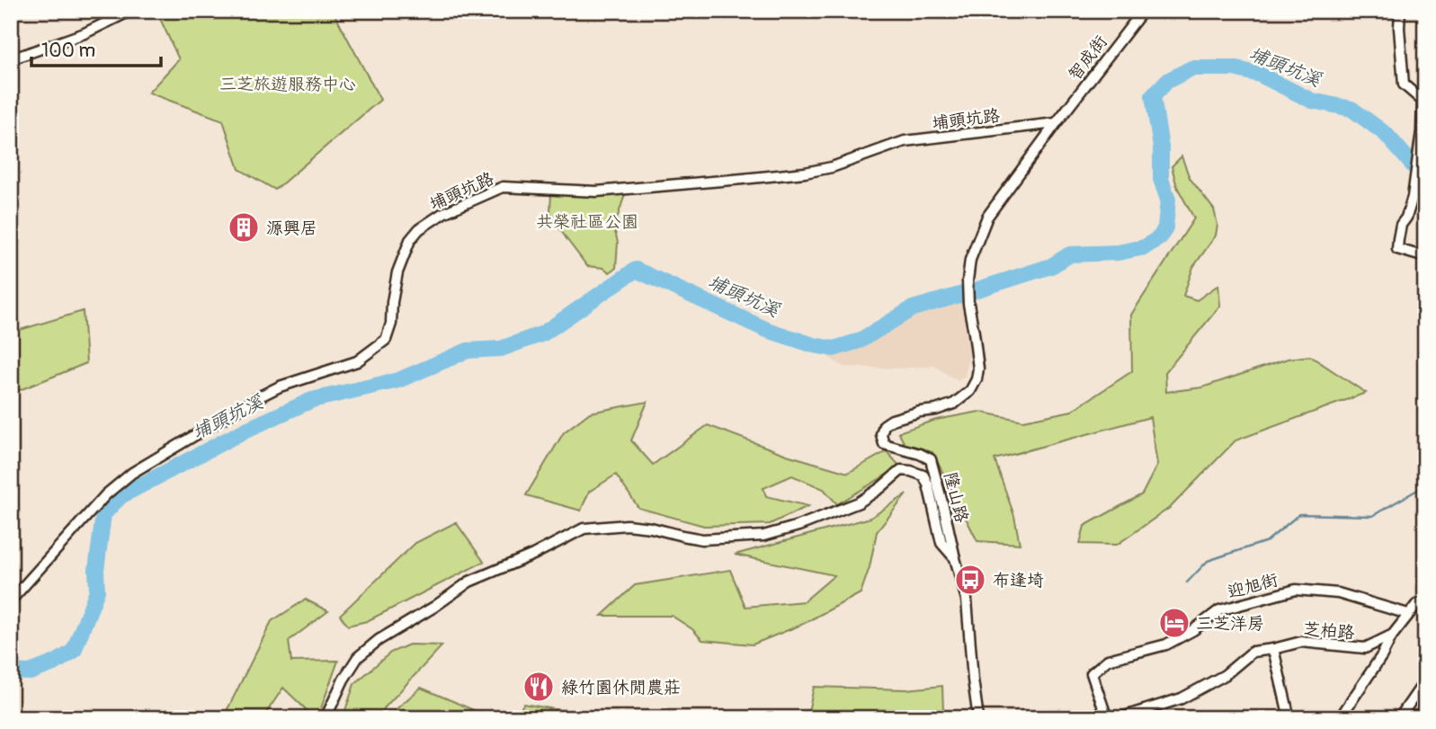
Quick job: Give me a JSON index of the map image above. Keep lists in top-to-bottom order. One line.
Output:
{"streets":{"street":["智成街","埔頭坑路","隆山路","迎旭街","芝柏路"]},"crossings":[["智成街","埔頭坑路"],["智成街","隆山路"],["埔頭坑路","隆山路"],["迎旭街","芝柏路"]],"water":["埔頭坑溪"],"parks":["三芝旅遊服務中心","共榮社區公園"],"places":{"building":["源興居"],"bus stop":["布逢埼"],"hotel":["三芝洋房"],"restaurant":["綠竹園休閒農莊"]},"scale_bar":"100 m"}
